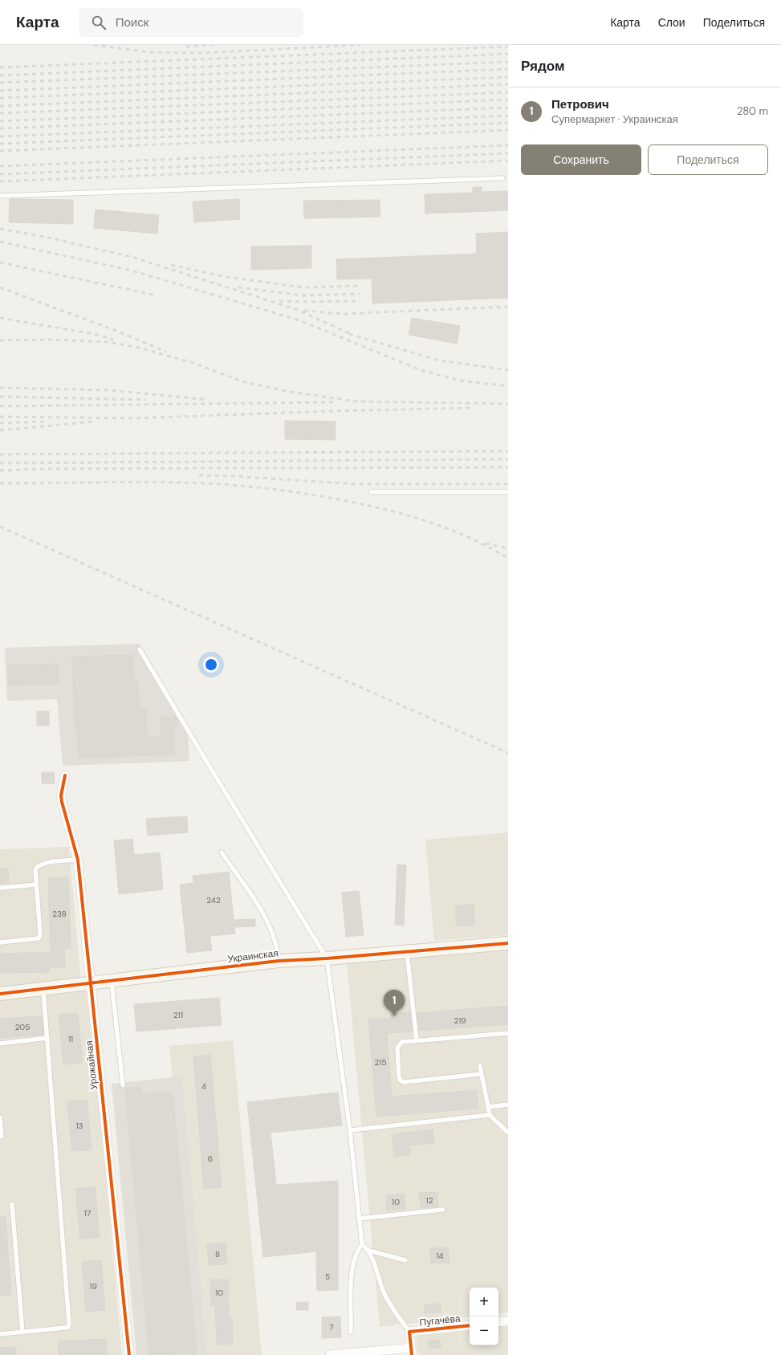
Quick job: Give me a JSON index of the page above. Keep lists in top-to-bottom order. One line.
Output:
{"streets":{"street":["Украинская","Урожайная","Пугачёва"]},"crossings":[["Украинская","Урожайная"]],"house_numbers":["242","238","211","219","205","11","215","4","13","6","12","10","17","8","14","5","19","10","7"],"page":{"header":"Карта","search":"Поиск","nav":["Карта","Слои","Поделиться"],"heading":"Рядом","list":[{"mark":"1","name":"Петрович","note":"Супермаркет · Украинская","value":"280 m"}],"buttons":["Сохранить","Поделиться"],"pins":"1","map_buttons":["+","−"]}}
